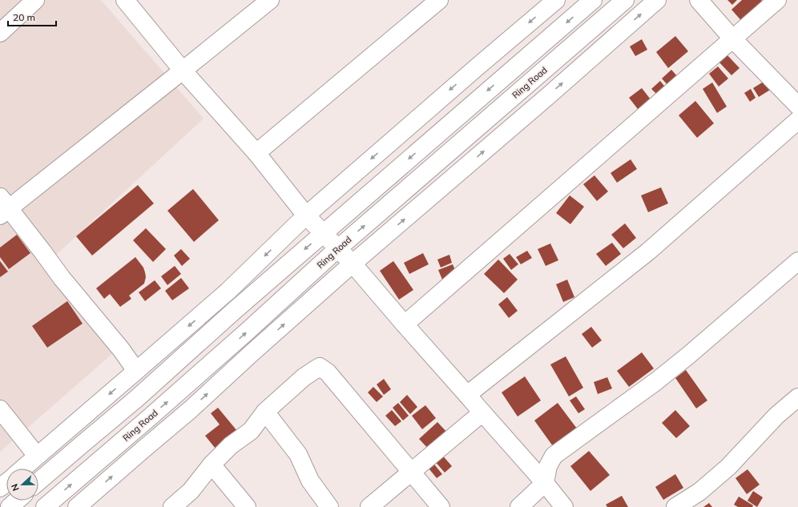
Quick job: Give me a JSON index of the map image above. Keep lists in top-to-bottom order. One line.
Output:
{"streets":{"main road":["Ring Road"]},"scale_bar":"20 m","north":"left"}
